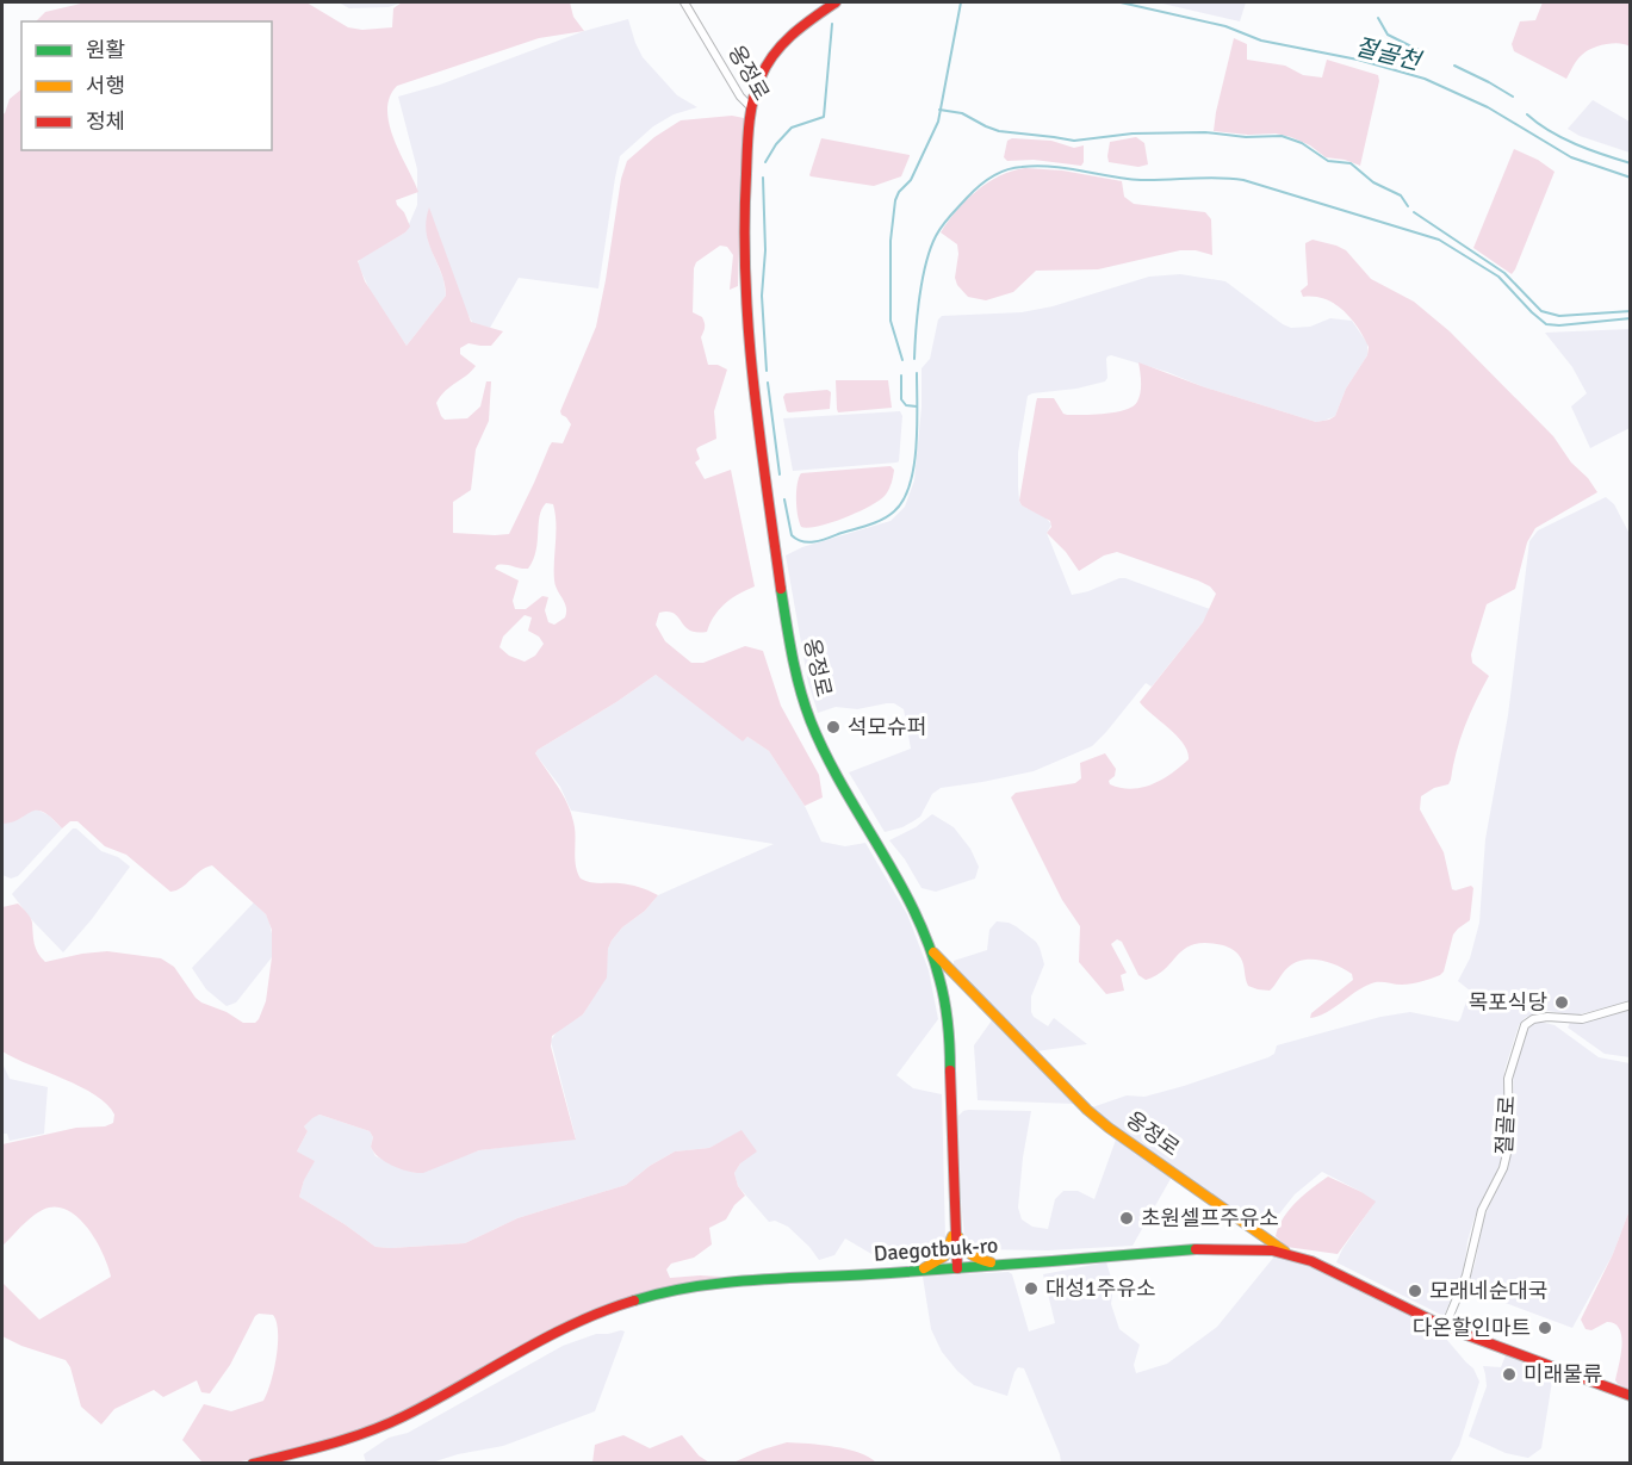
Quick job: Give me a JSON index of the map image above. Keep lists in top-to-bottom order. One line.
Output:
{"streets":{"street":["옹정로","절골로","Daegotbuk-ro"]},"crossings":[["옹정로","Daegotbuk-ro"],["절골로","Daegotbuk-ro"]],"water":["절골천"],"places":["석모슈퍼","목포식당","초원셀프주유소","대성1주유소","모래네순대국","다온할인마트","미래물류"],"legend":["원활","서행","정체"]}
